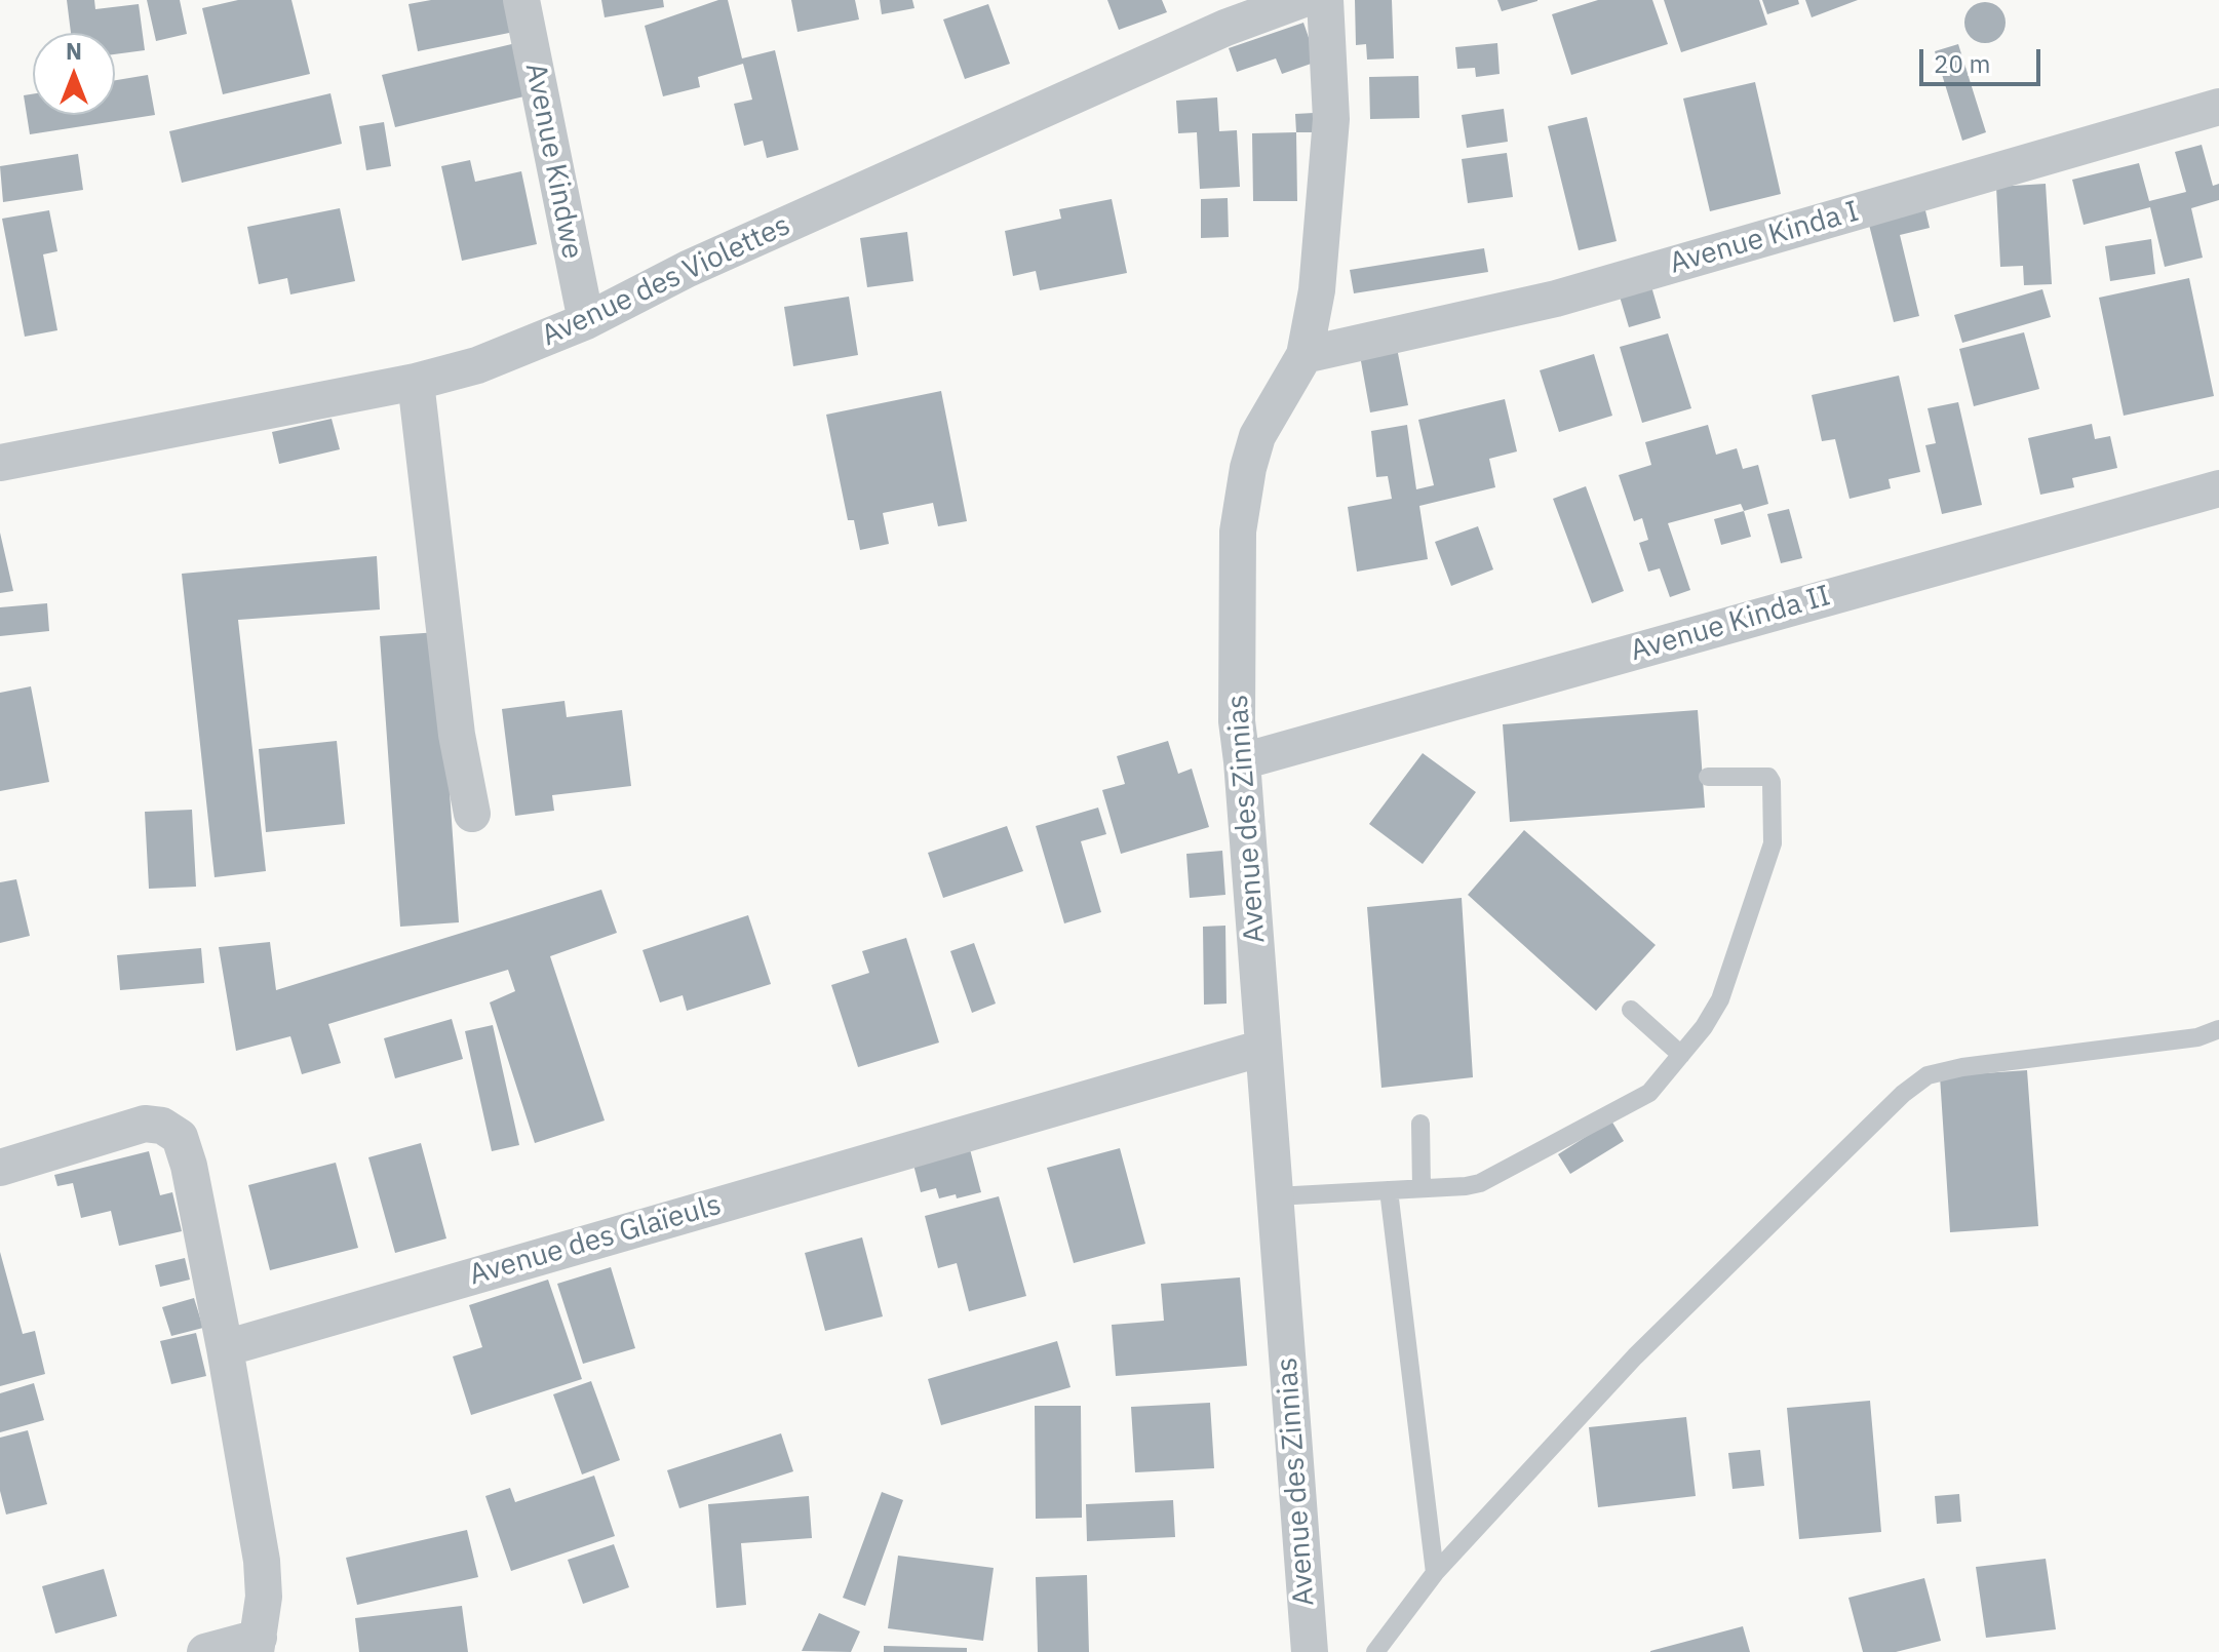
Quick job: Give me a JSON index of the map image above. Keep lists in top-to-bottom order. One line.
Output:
{"streets":{"street":["Avenue Kindwe","Avenue Kinda I","Avenue des Violettes","Avenue Kinda II","Avenue des Zinnias","Avenue des Glaïeuls"]},"crossings":[["Avenue Kindwe","Avenue des Violettes"],["Avenue Kinda I","Avenue des Zinnias"],["Avenue Kinda II","Avenue des Zinnias"],["Avenue des Zinnias","Avenue des Glaïeuls"]],"scale_bar":"20 m","north":"top"}
